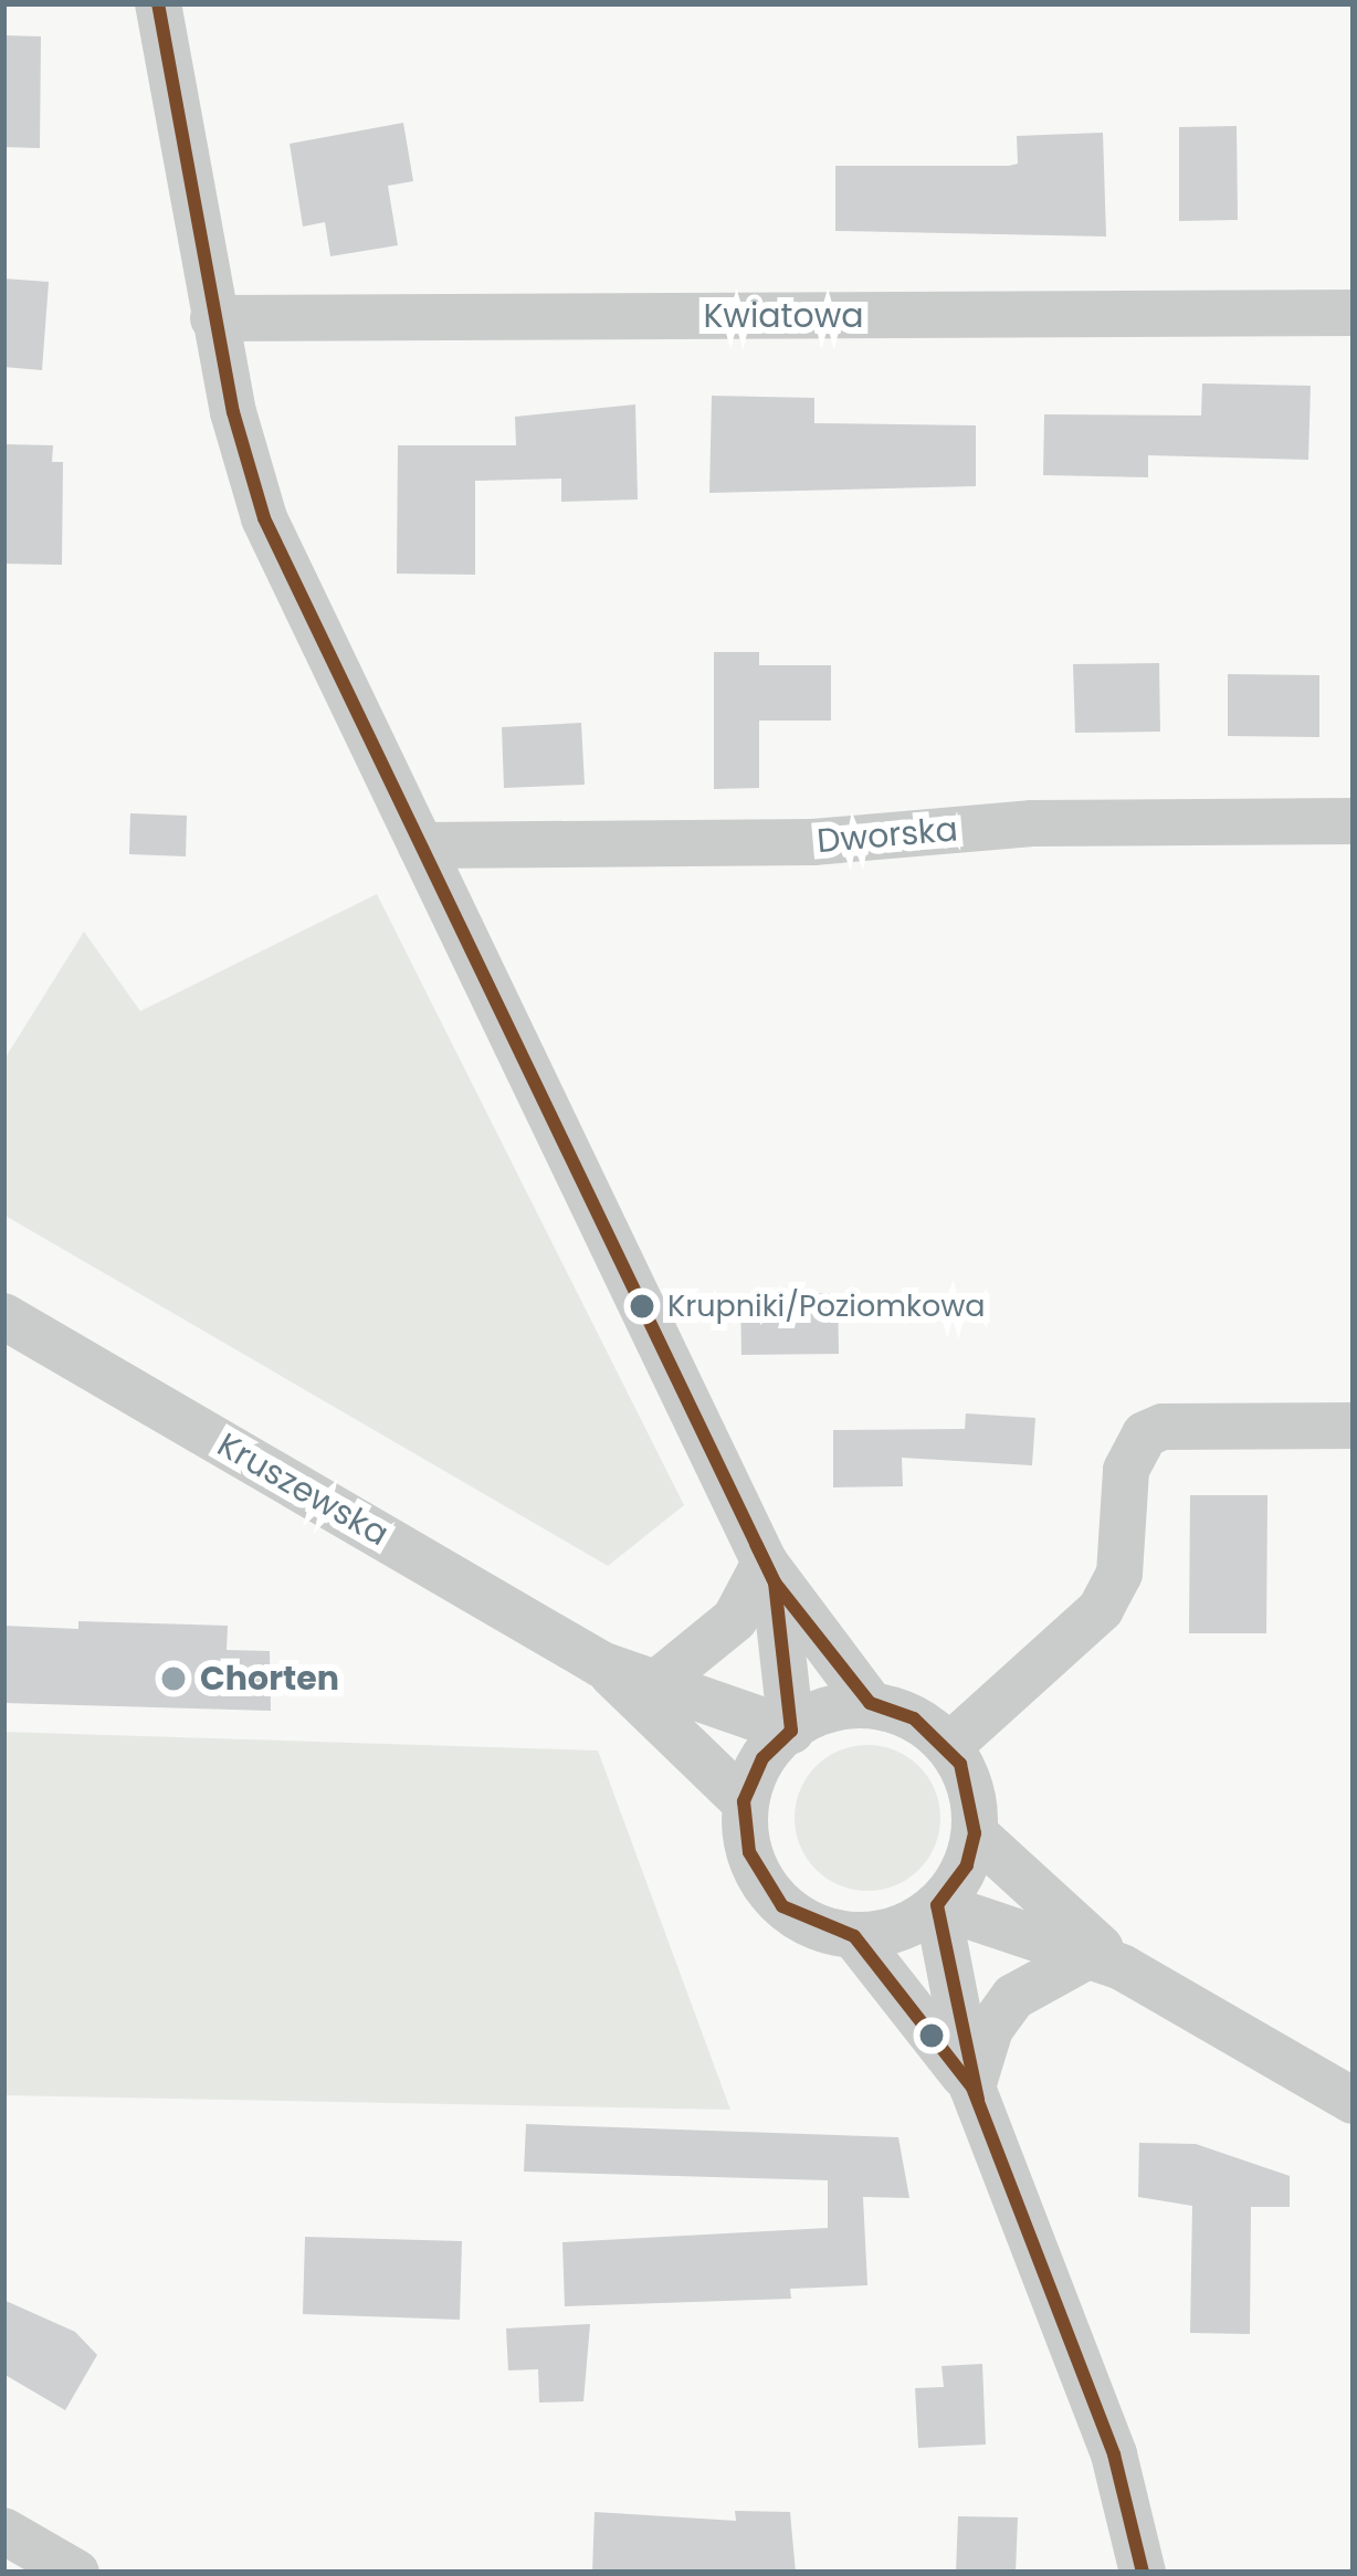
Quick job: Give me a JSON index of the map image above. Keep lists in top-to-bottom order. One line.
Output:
{"streets":{"street":["Kwiatowa","Dworska","Kruszewska"]},"places":["Krupniki/Poziomkowa","Chorten"]}
